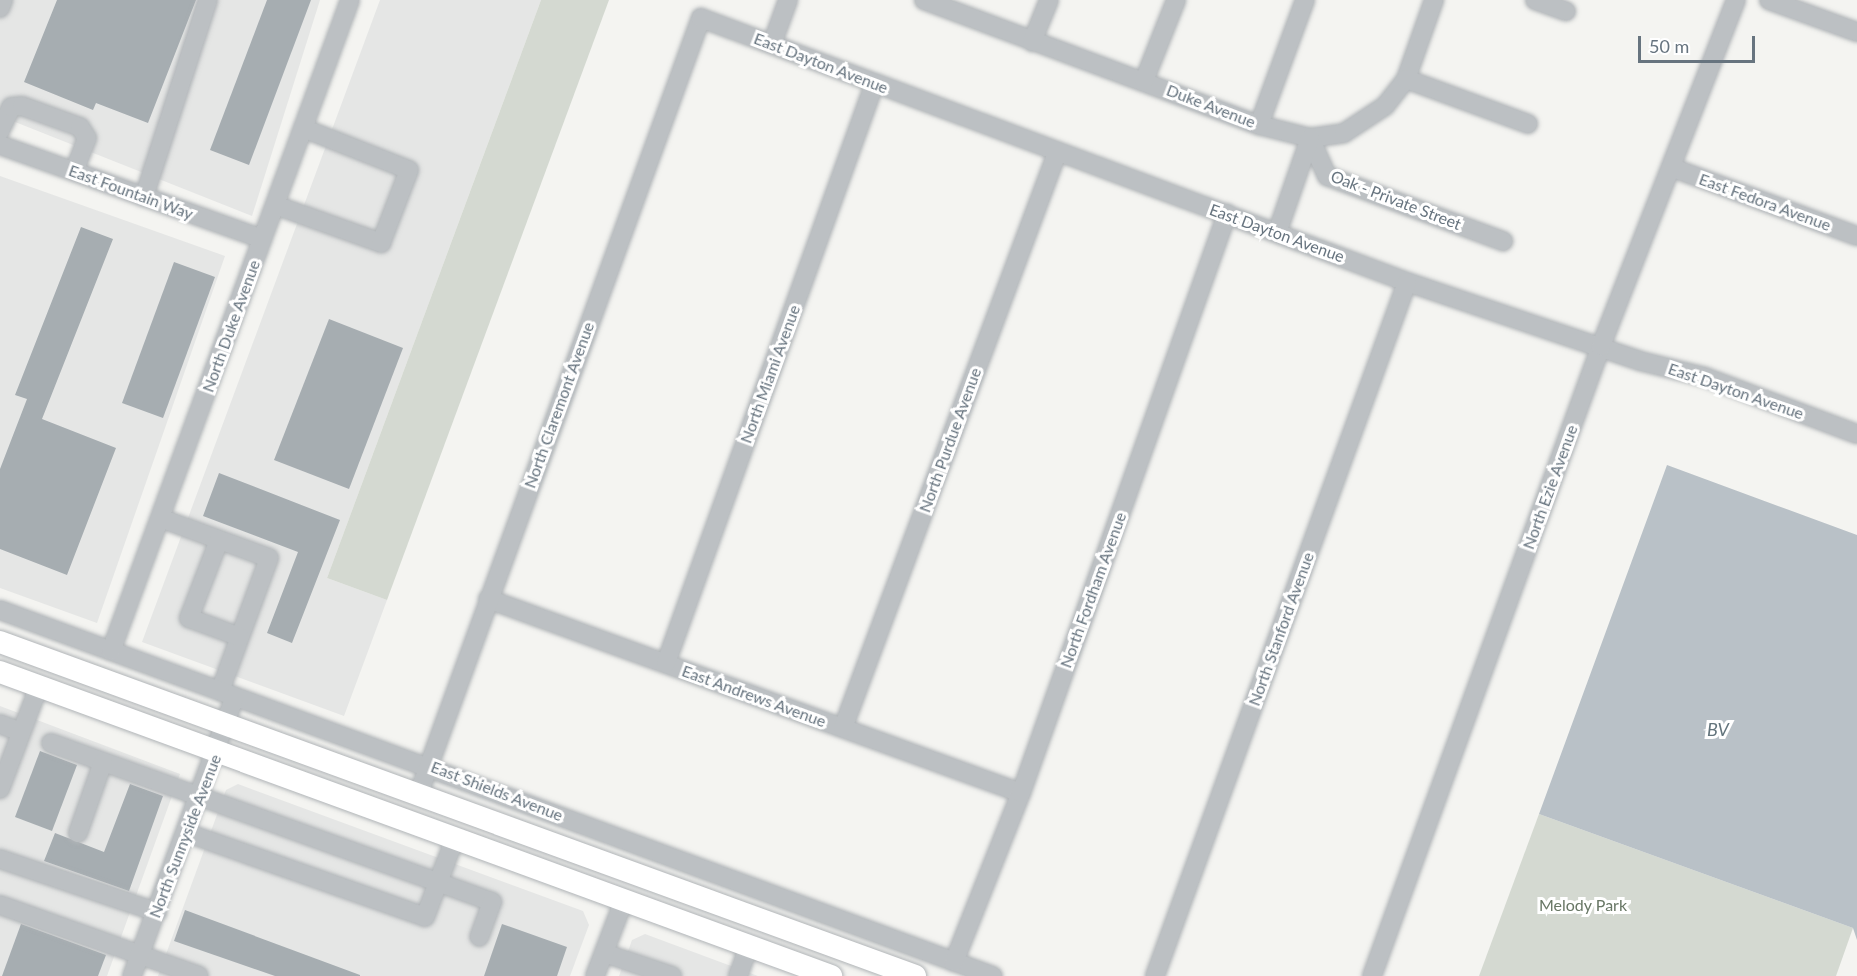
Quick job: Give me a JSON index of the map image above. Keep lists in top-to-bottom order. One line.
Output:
{"streets":{"main road":["East Shields Avenue"],"street":["East Dayton Avenue","Duke Avenue","East Fountain Way","Oak - Private Street","East Fedora Avenue","North Duke Avenue","North Miami Avenue","North Claremont Avenue","North Purdue Avenue","North Ezie Avenue","North Fordham Avenue","North Stanford Avenue","East Andrews Avenue","North Sunnyside Avenue"]},"crossings":[["East Dayton Avenue","North Miami Avenue"],["East Dayton Avenue","North Claremont Avenue"],["East Dayton Avenue","North Purdue Avenue"],["East Dayton Avenue","North Ezie Avenue"],["East Dayton Avenue","North Fordham Avenue"],["East Dayton Avenue","North Stanford Avenue"],["Duke Avenue","Oak - Private Street"],["East Fountain Way","North Duke Avenue"],["East Fedora Avenue","North Ezie Avenue"],["North Duke Avenue","East Shields Avenue"],["North Miami Avenue","East Andrews Avenue"],["North Claremont Avenue","East Andrews Avenue"],["North Claremont Avenue","East Shields Avenue"],["North Purdue Avenue","East Andrews Avenue"],["North Fordham Avenue","East Andrews Avenue"],["North Fordham Avenue","East Shields Avenue"],["East Shields Avenue","North Sunnyside Avenue"]],"water":["BV"],"parks":["Melody Park"],"scale_bar":"50 m"}
